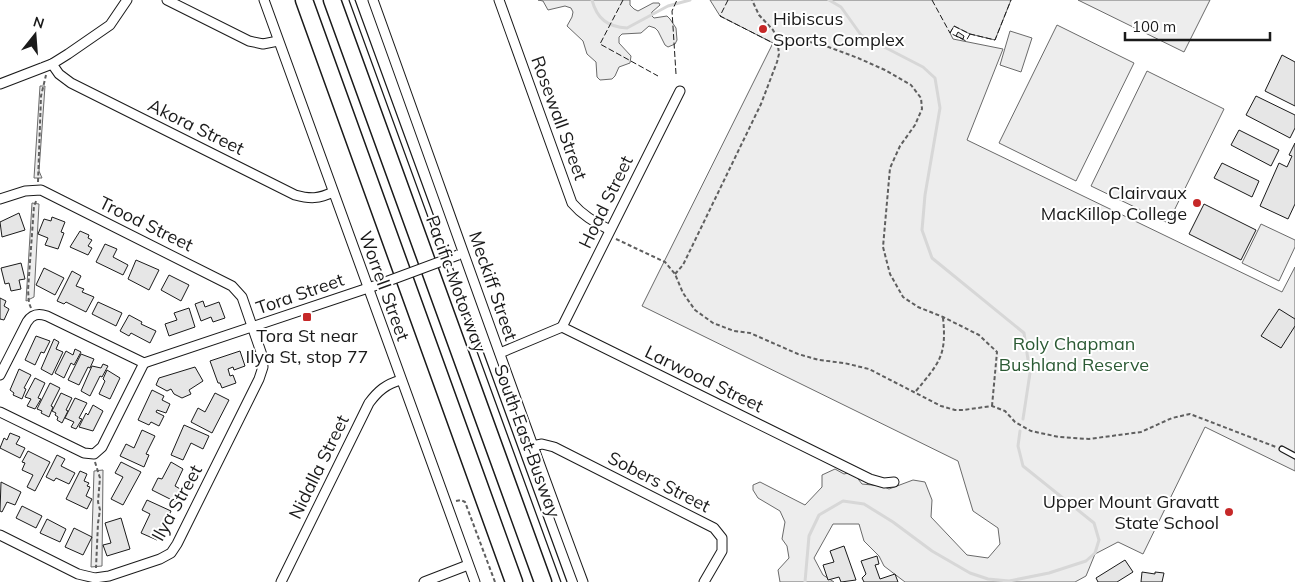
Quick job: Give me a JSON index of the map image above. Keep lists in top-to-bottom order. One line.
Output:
{"streets":{"highway":["Pacific Motorway"],"street":["Rosewall Street","Akora Street","Hoad Street","Trood Street","Worrell Street","Meckiff Street","Tora Street","Larwood Street","Nidalla Street","Sobers Street","Ilya Street"],"lane":["South East Busway"]},"crossings":[["Rosewall Street","Hoad Street"],["Akora Street","Worrell Street"],["Hoad Street","Larwood Street"],["Trood Street","Tora Street"],["Trood Street","Ilya Street"],["Worrell Street","Tora Street"],["Worrell Street","Nidalla Street"],["Meckiff Street","Tora Street"],["Meckiff Street","Sobers Street"],["Tora Street","Ilya Street"]],"parks":["Roly Chapman Bushland Reserve"],"places":{"other":["Hibiscus Sports Complex","Clairvaux MacKillop College","Upper Mount Gravatt State School"],"transit":["Tora St near Ilya St, stop 77"]},"scale_bar":"100 m","north":"top"}
